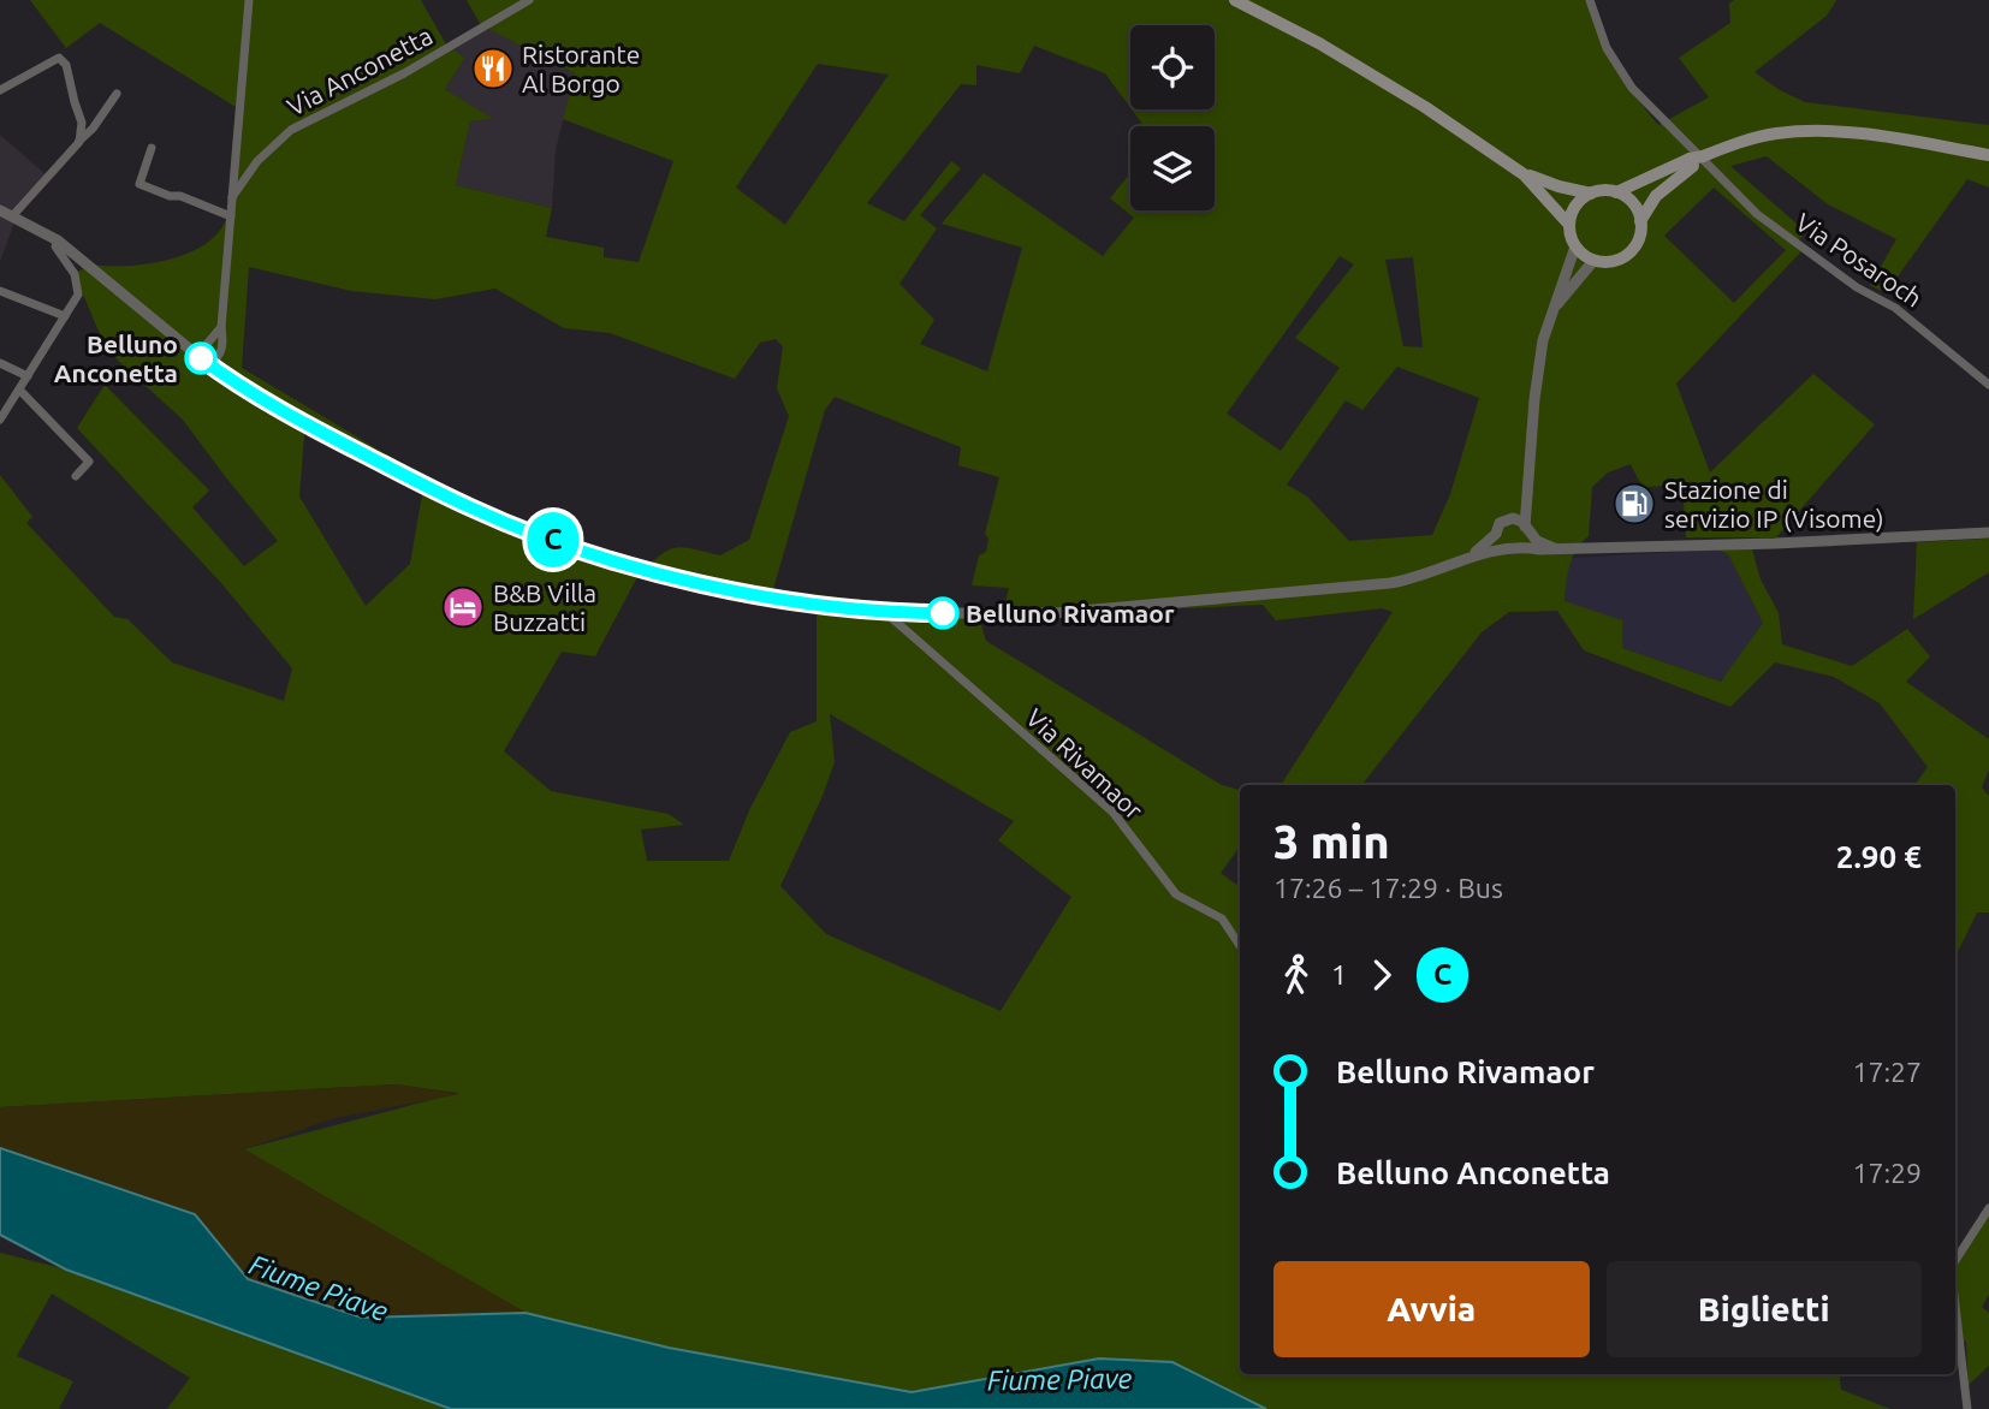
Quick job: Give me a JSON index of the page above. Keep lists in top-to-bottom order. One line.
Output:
{"streets":{"street":["Via Anconetta","Via Posaroch","Via Rivamaor"]},"water":["Fiume Piave"],"places":{"restaurant":["Ristorante Al Borgo"],"other":["Belluno Anconetta","Belluno Rivamaor"],"fuel station":["Stazione di servizio IP (Visome)"],"hotel":["B&B Villa Buzzatti"]},"lines":["bus line C"],"page":{"on_map":"C","heading":["3 min","17:26 – 17:29 · Bus","2.90 €"],"legs":["1","C"],"list":[{"name":"Belluno Rivamaor","value":"17:27"},{"name":"Belluno Anconetta","value":"17:29"}],"buttons":["Avvia","Biglietti"]}}
